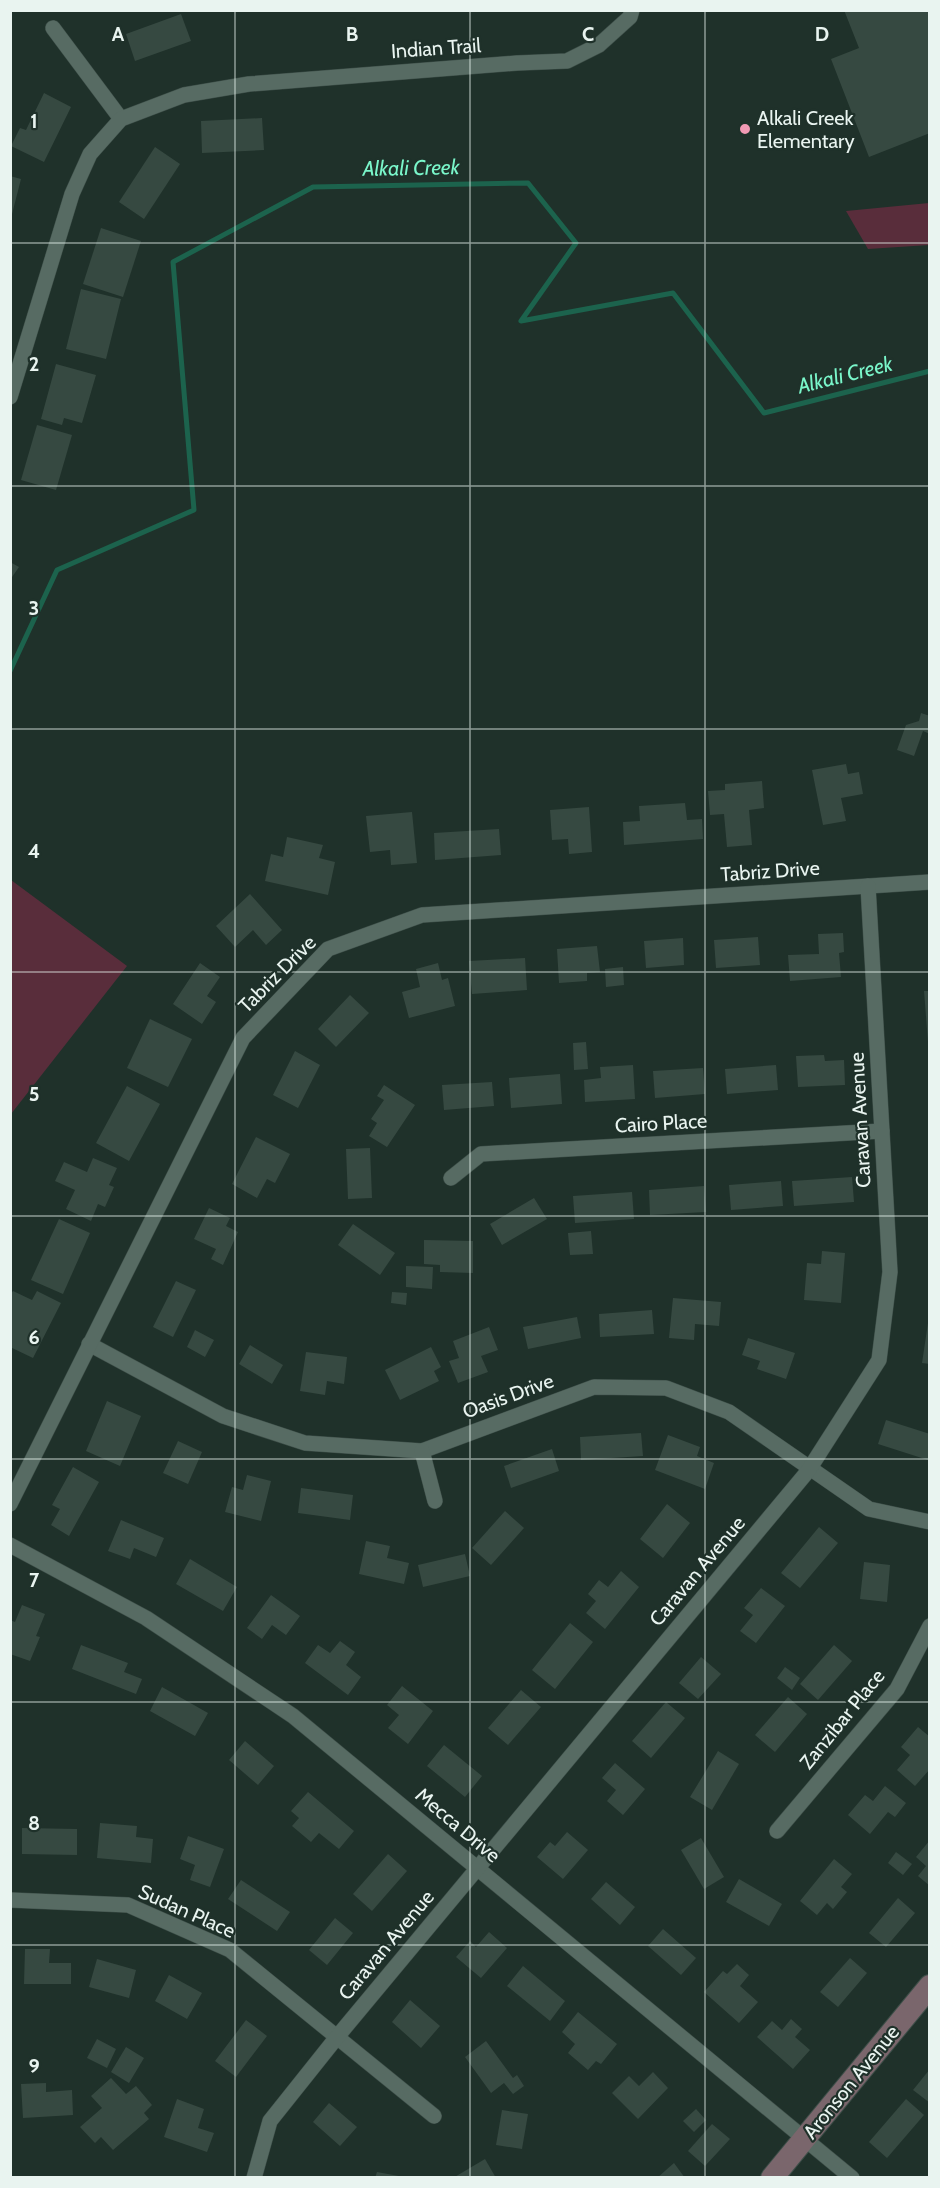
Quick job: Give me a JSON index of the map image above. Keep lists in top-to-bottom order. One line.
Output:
{"streets":{"main road":["Aronson Avenue"],"street":["Indian Trail","Tabriz Drive","Caravan Avenue","Cairo Place","Oasis Drive","Zanzibar Place","Mecca Drive","Sudan Place"]},"crossings":[["Tabriz Drive","Caravan Avenue"],["Tabriz Drive","Oasis Drive"],["Caravan Avenue","Cairo Place"],["Caravan Avenue","Oasis Drive"],["Caravan Avenue","Mecca Drive"],["Caravan Avenue","Sudan Place"],["Mecca Drive","Aronson Avenue"]],"water":["Alkali Creek"],"places":["Alkali Creek Elementary"],"grid":{"columns":["A","B","C","D"],"rows":["1","2","3","4","5","6","7","8","9"]}}
